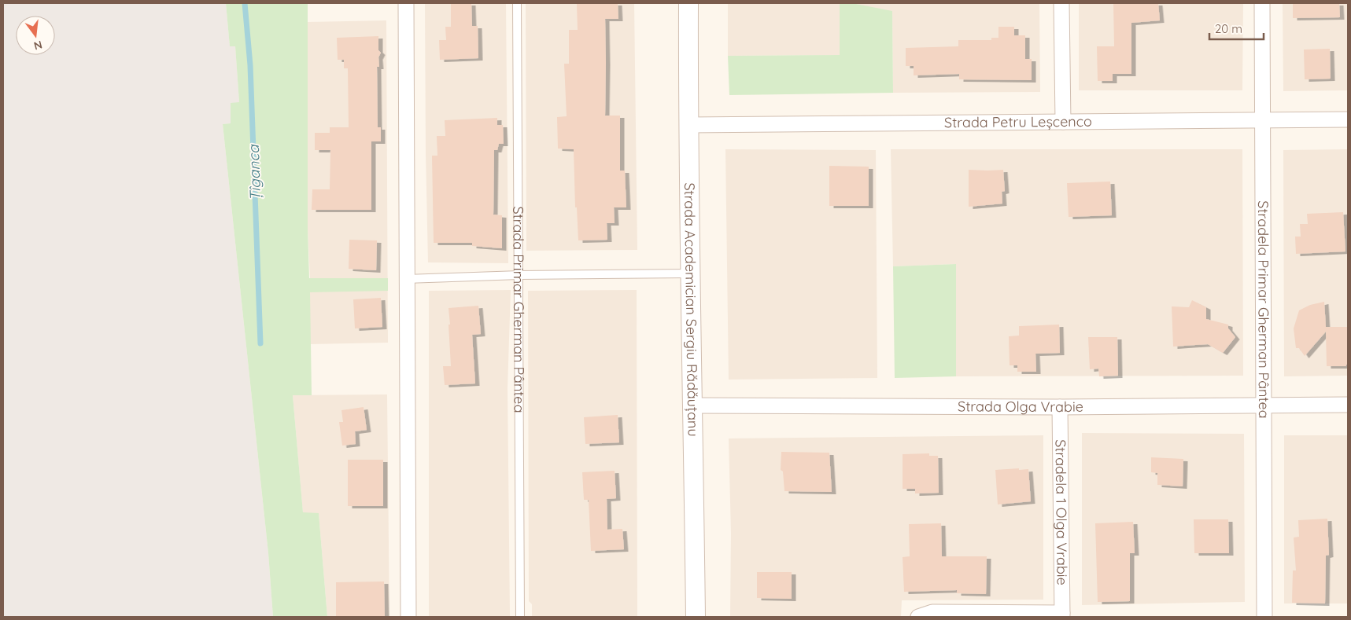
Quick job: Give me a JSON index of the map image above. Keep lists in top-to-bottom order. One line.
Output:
{"streets":{"street":["Strada Petru Leșcenco","Stradela Primar Gherman Pântea","Strada Academician Sergiu Rădăuțanu","Strada Olga Vrabie","Stradela 1 Olga Vrabie"],"lane":["Strada Primar Gherman Pântea"]},"crossings":[["Strada Petru Leșcenco","Stradela Primar Gherman Pântea"],["Strada Petru Leșcenco","Strada Academician Sergiu Rădăuțanu"],["Stradela Primar Gherman Pântea","Strada Olga Vrabie"],["Strada Academician Sergiu Rădăuțanu","Strada Olga Vrabie"],["Strada Olga Vrabie","Stradela 1 Olga Vrabie"]],"water":["Țîganca"],"scale_bar":"20 m","north":"bottom"}
